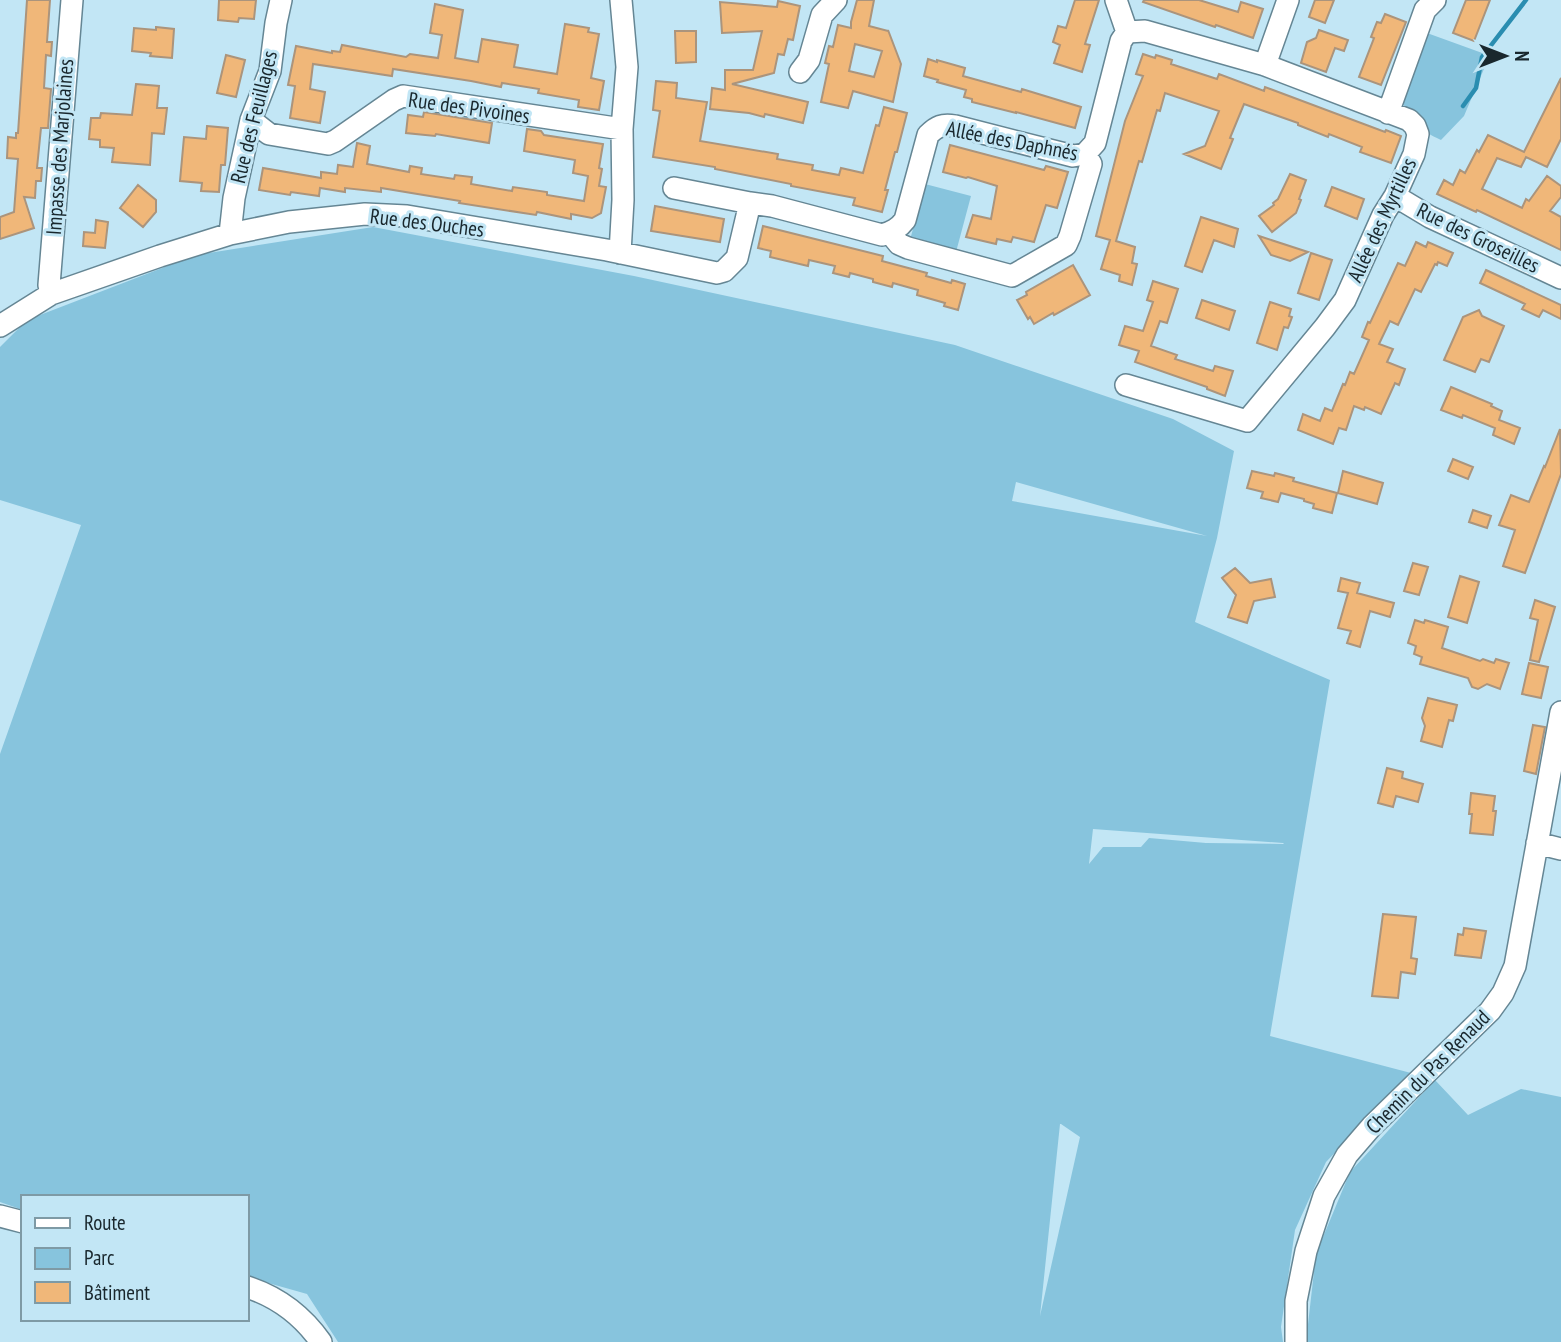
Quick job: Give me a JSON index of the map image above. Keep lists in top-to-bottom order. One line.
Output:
{"streets":{"street":["Rue des Pivoines","Rue des Feuillages","Allée des Daphnés","Impasse des Marjolaines","Allée des Myrtilles","Rue des Ouches","Rue des Groseilles","Chemin du Pas Renaud"]},"crossings":[["Rue des Pivoines","Rue des Feuillages"],["Rue des Feuillages","Rue des Ouches"],["Impasse des Marjolaines","Rue des Ouches"],["Allée des Myrtilles","Rue des Groseilles"]],"legend":["Route","Parc","Bâtiment"],"north":"right"}
